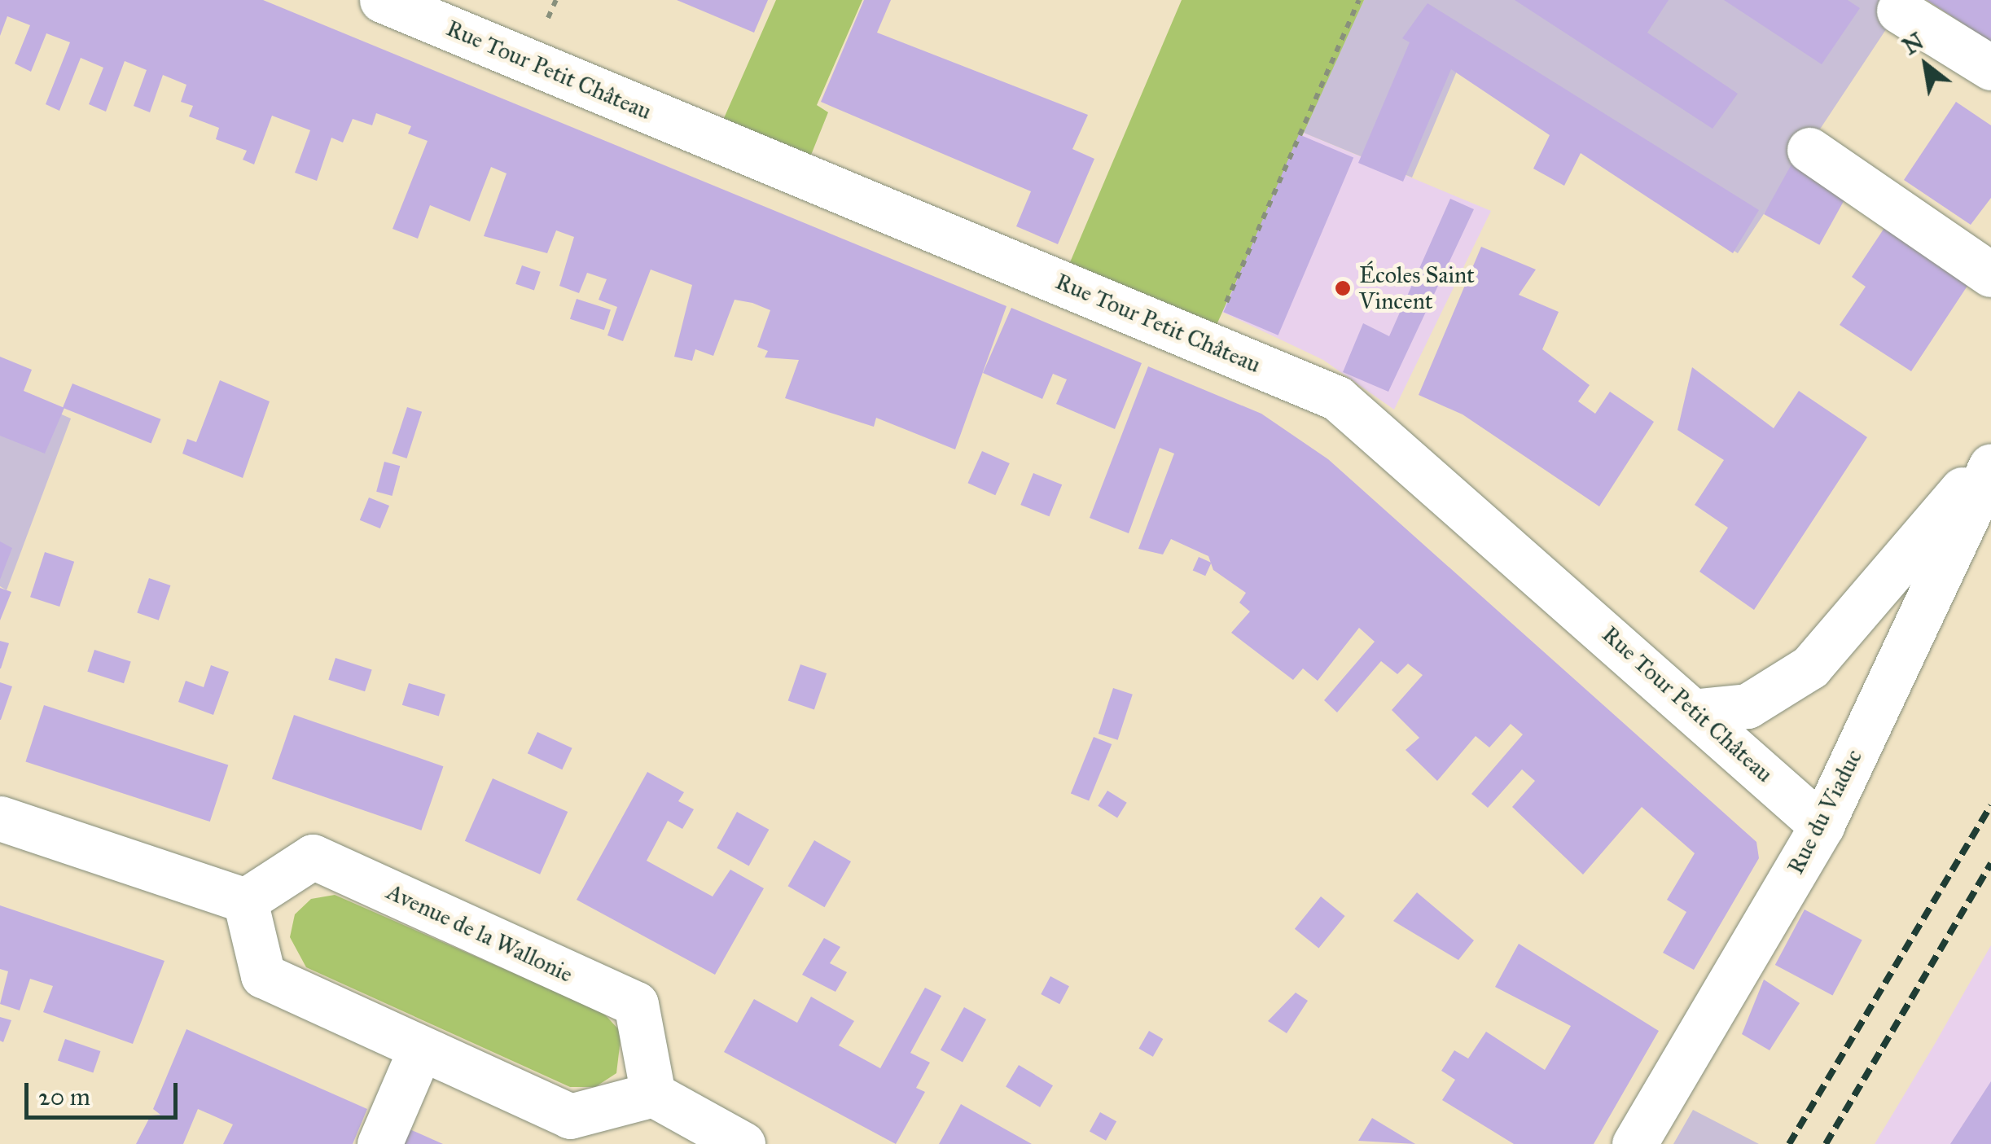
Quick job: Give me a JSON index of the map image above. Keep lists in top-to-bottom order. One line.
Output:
{"streets":{"street":["Rue Tour Petit Château","Rue du Viaduc","Avenue de la Wallonie"]},"crossings":[["Rue Tour Petit Château","Rue du Viaduc"]],"places":["Écoles Saint Vincent"],"scale_bar":"20 m","north":"top left"}
